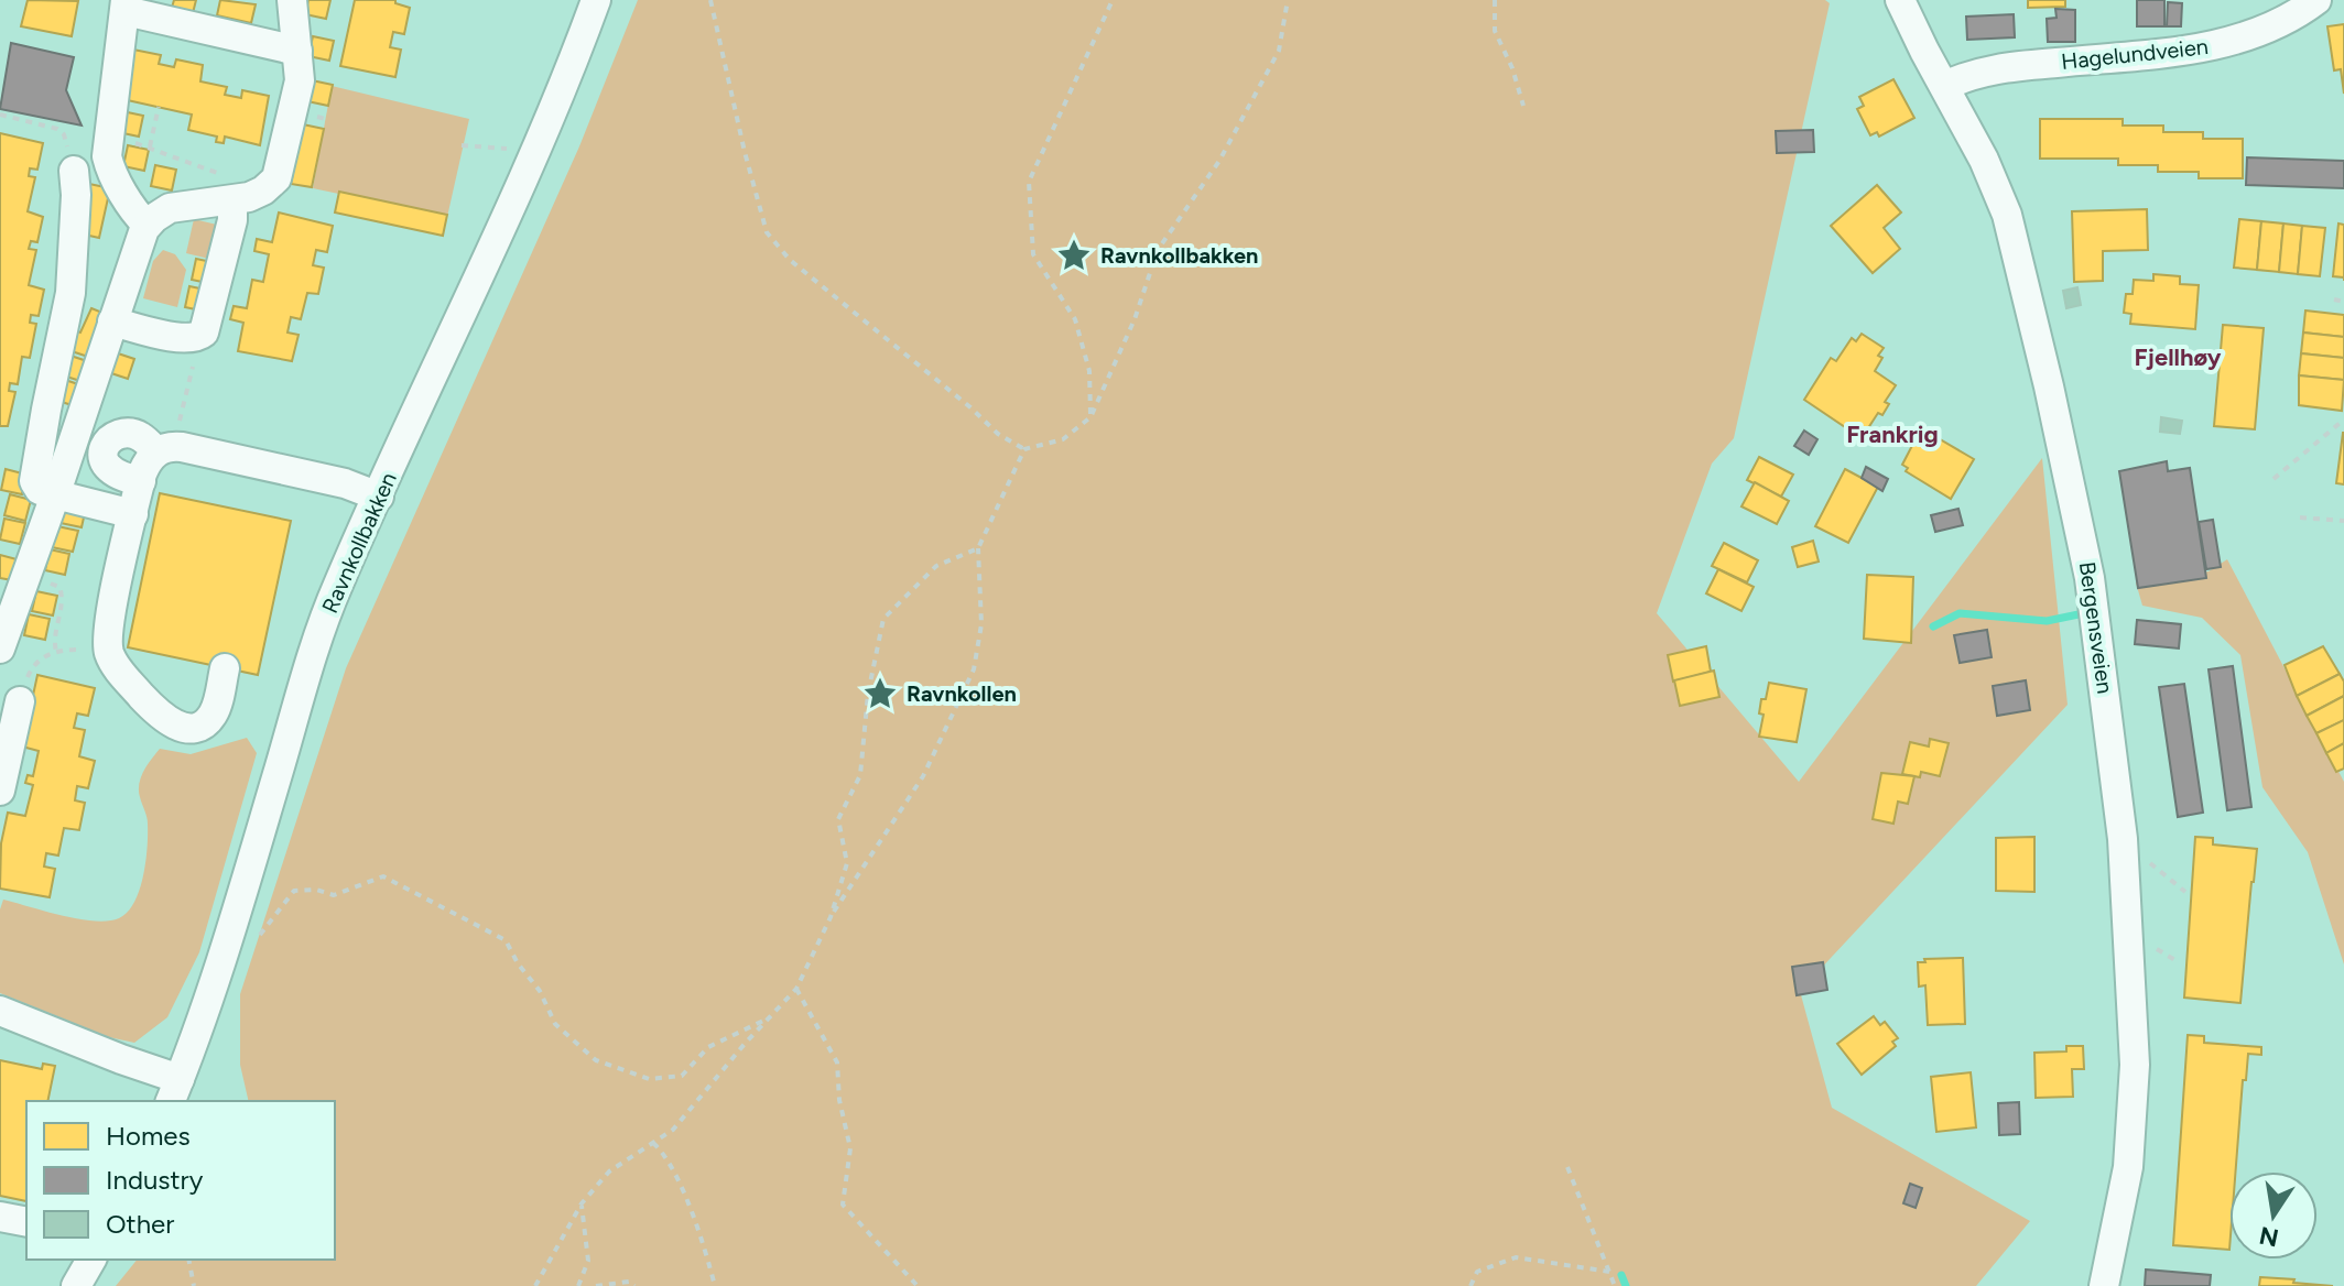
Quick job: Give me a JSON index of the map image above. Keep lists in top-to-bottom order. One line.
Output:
{"streets":{"street":["Hagelundveien","Ravnkollbakken","Bergensveien"]},"crossings":[["Hagelundveien","Bergensveien"]],"districts":["Fjellhøy","Frankrig"],"places":{"place":["Ravnkollbakken","Ravnkollen"]},"legend":["Homes","Industry","Other"],"north":"bottom"}
